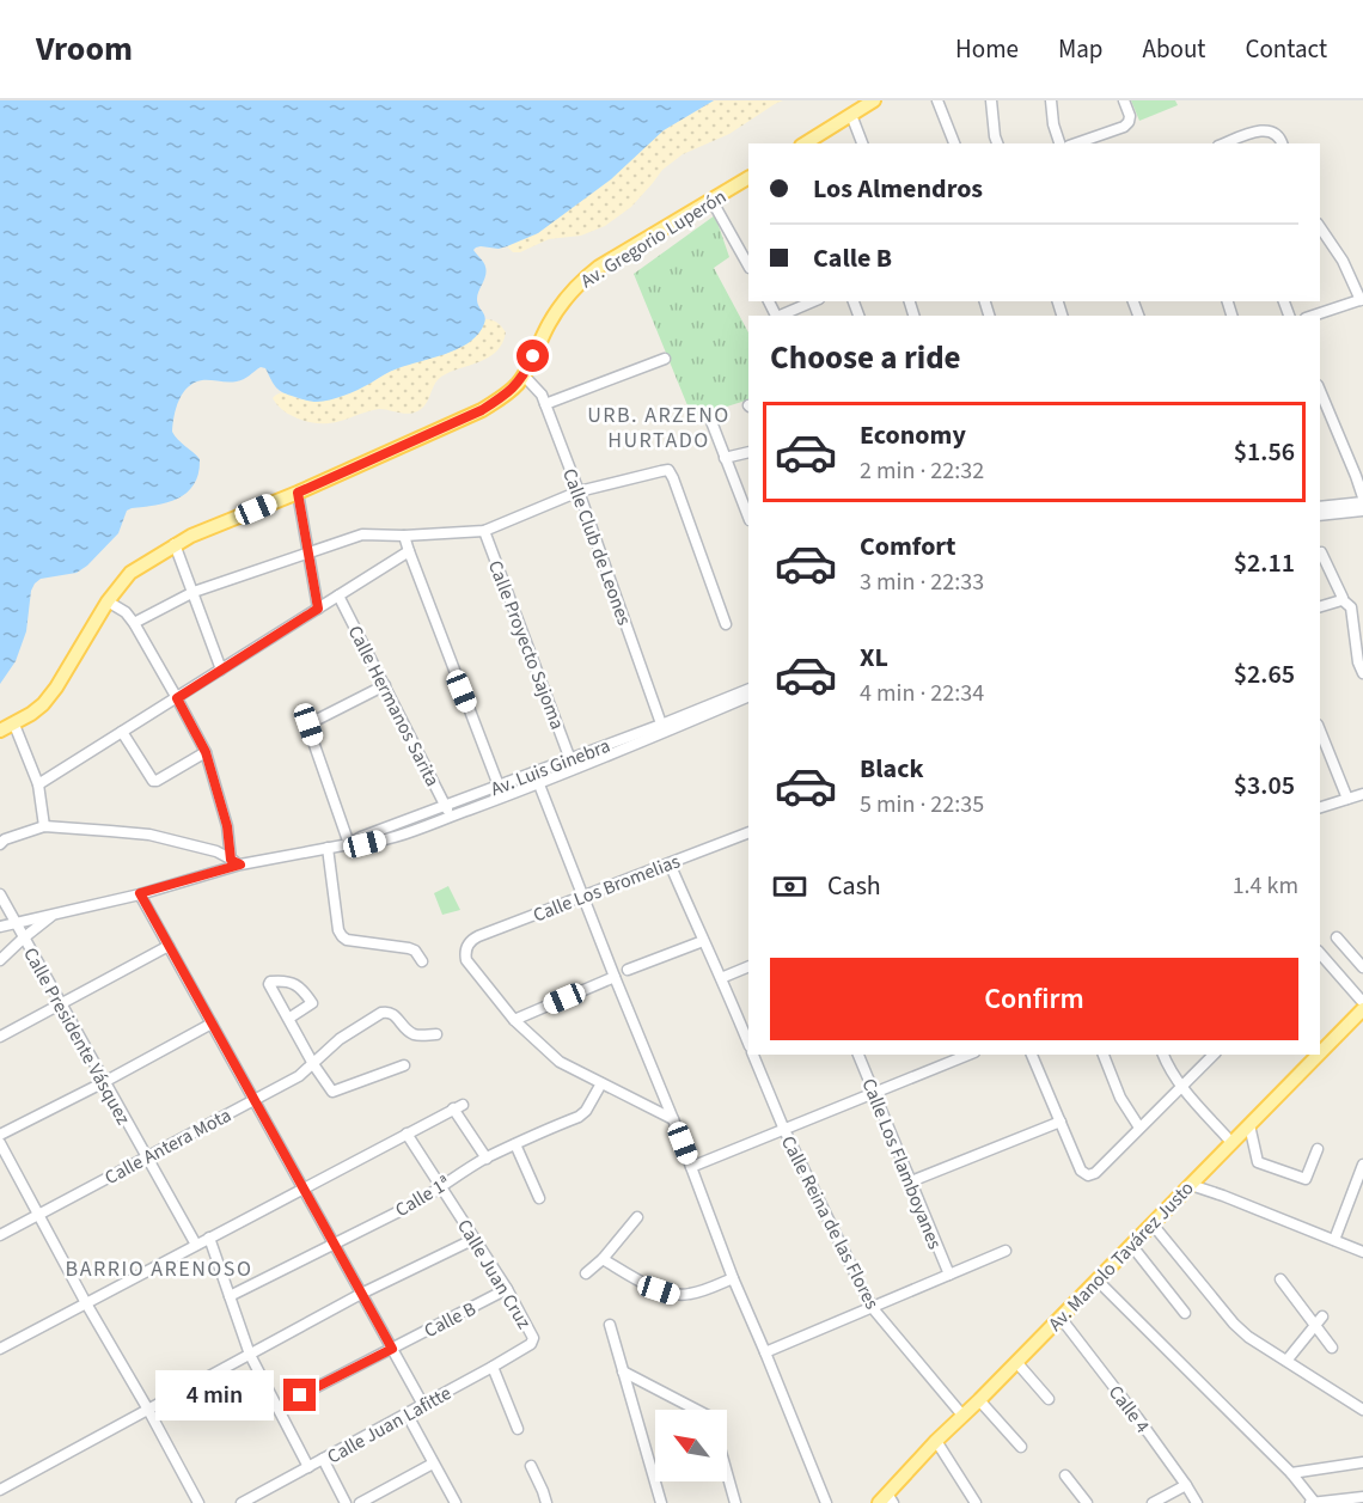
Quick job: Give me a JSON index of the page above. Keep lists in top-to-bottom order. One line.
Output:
{"streets":{"main road":["Av. Gregorio Luperón","Av. Manolo Tavárez Justo"],"street":["Calle Club de Leones","Calle Proyecto Sajoma","Calle Hermanos Sarita","Av. Luis Ginebra","Calle Los Bromelias","Calle Presidente Vásquez","Calle Antera Mota","Calle Los Flamboyanes","Calle 1ª","Calle Reina de las Flores","Calle Juan Cruz","Calle B","Calle 4","Calle Juan Lafitte"]},"crossings":[["Av. Gregorio Luperón","Calle Club de Leones"],["Calle Club de Leones","Av. Luis Ginebra"],["Calle Proyecto Sajoma","Av. Luis Ginebra"],["Calle Hermanos Sarita","Av. Luis Ginebra"],["Av. Luis Ginebra","Calle Presidente Vásquez"],["Calle Presidente Vásquez","Calle Antera Mota"],["Calle 1ª","Calle Juan Cruz"],["Calle Reina de las Flores","Av. Manolo Tavárez Justo"],["Av. Manolo Tavárez Justo","Calle 4"],["Calle Juan Cruz","Calle B"],["Calle Juan Cruz","Calle Juan Lafitte"]],"districts":["URB. ARZENO HURTADO","BARRIO ARENOSO"],"north":"top left","page":{"header":"Vroom","nav":["Home","Map","About","Contact"],"banner":["Los Almendros","Calle B"],"heading":"Choose a ride","list":[{"name":"Economy","note":"2 min · 22:32","value":"$1.56"},{"name":"Comfort","note":"3 min · 22:33","value":"$2.11"},{"name":"XL","note":"4 min · 22:34","value":"$2.65"},{"name":"Black","note":"5 min · 22:35","value":"$3.05"}],"pay":["Cash","1.4 km"],"buttons":"Confirm","bubble":"4 min"}}
